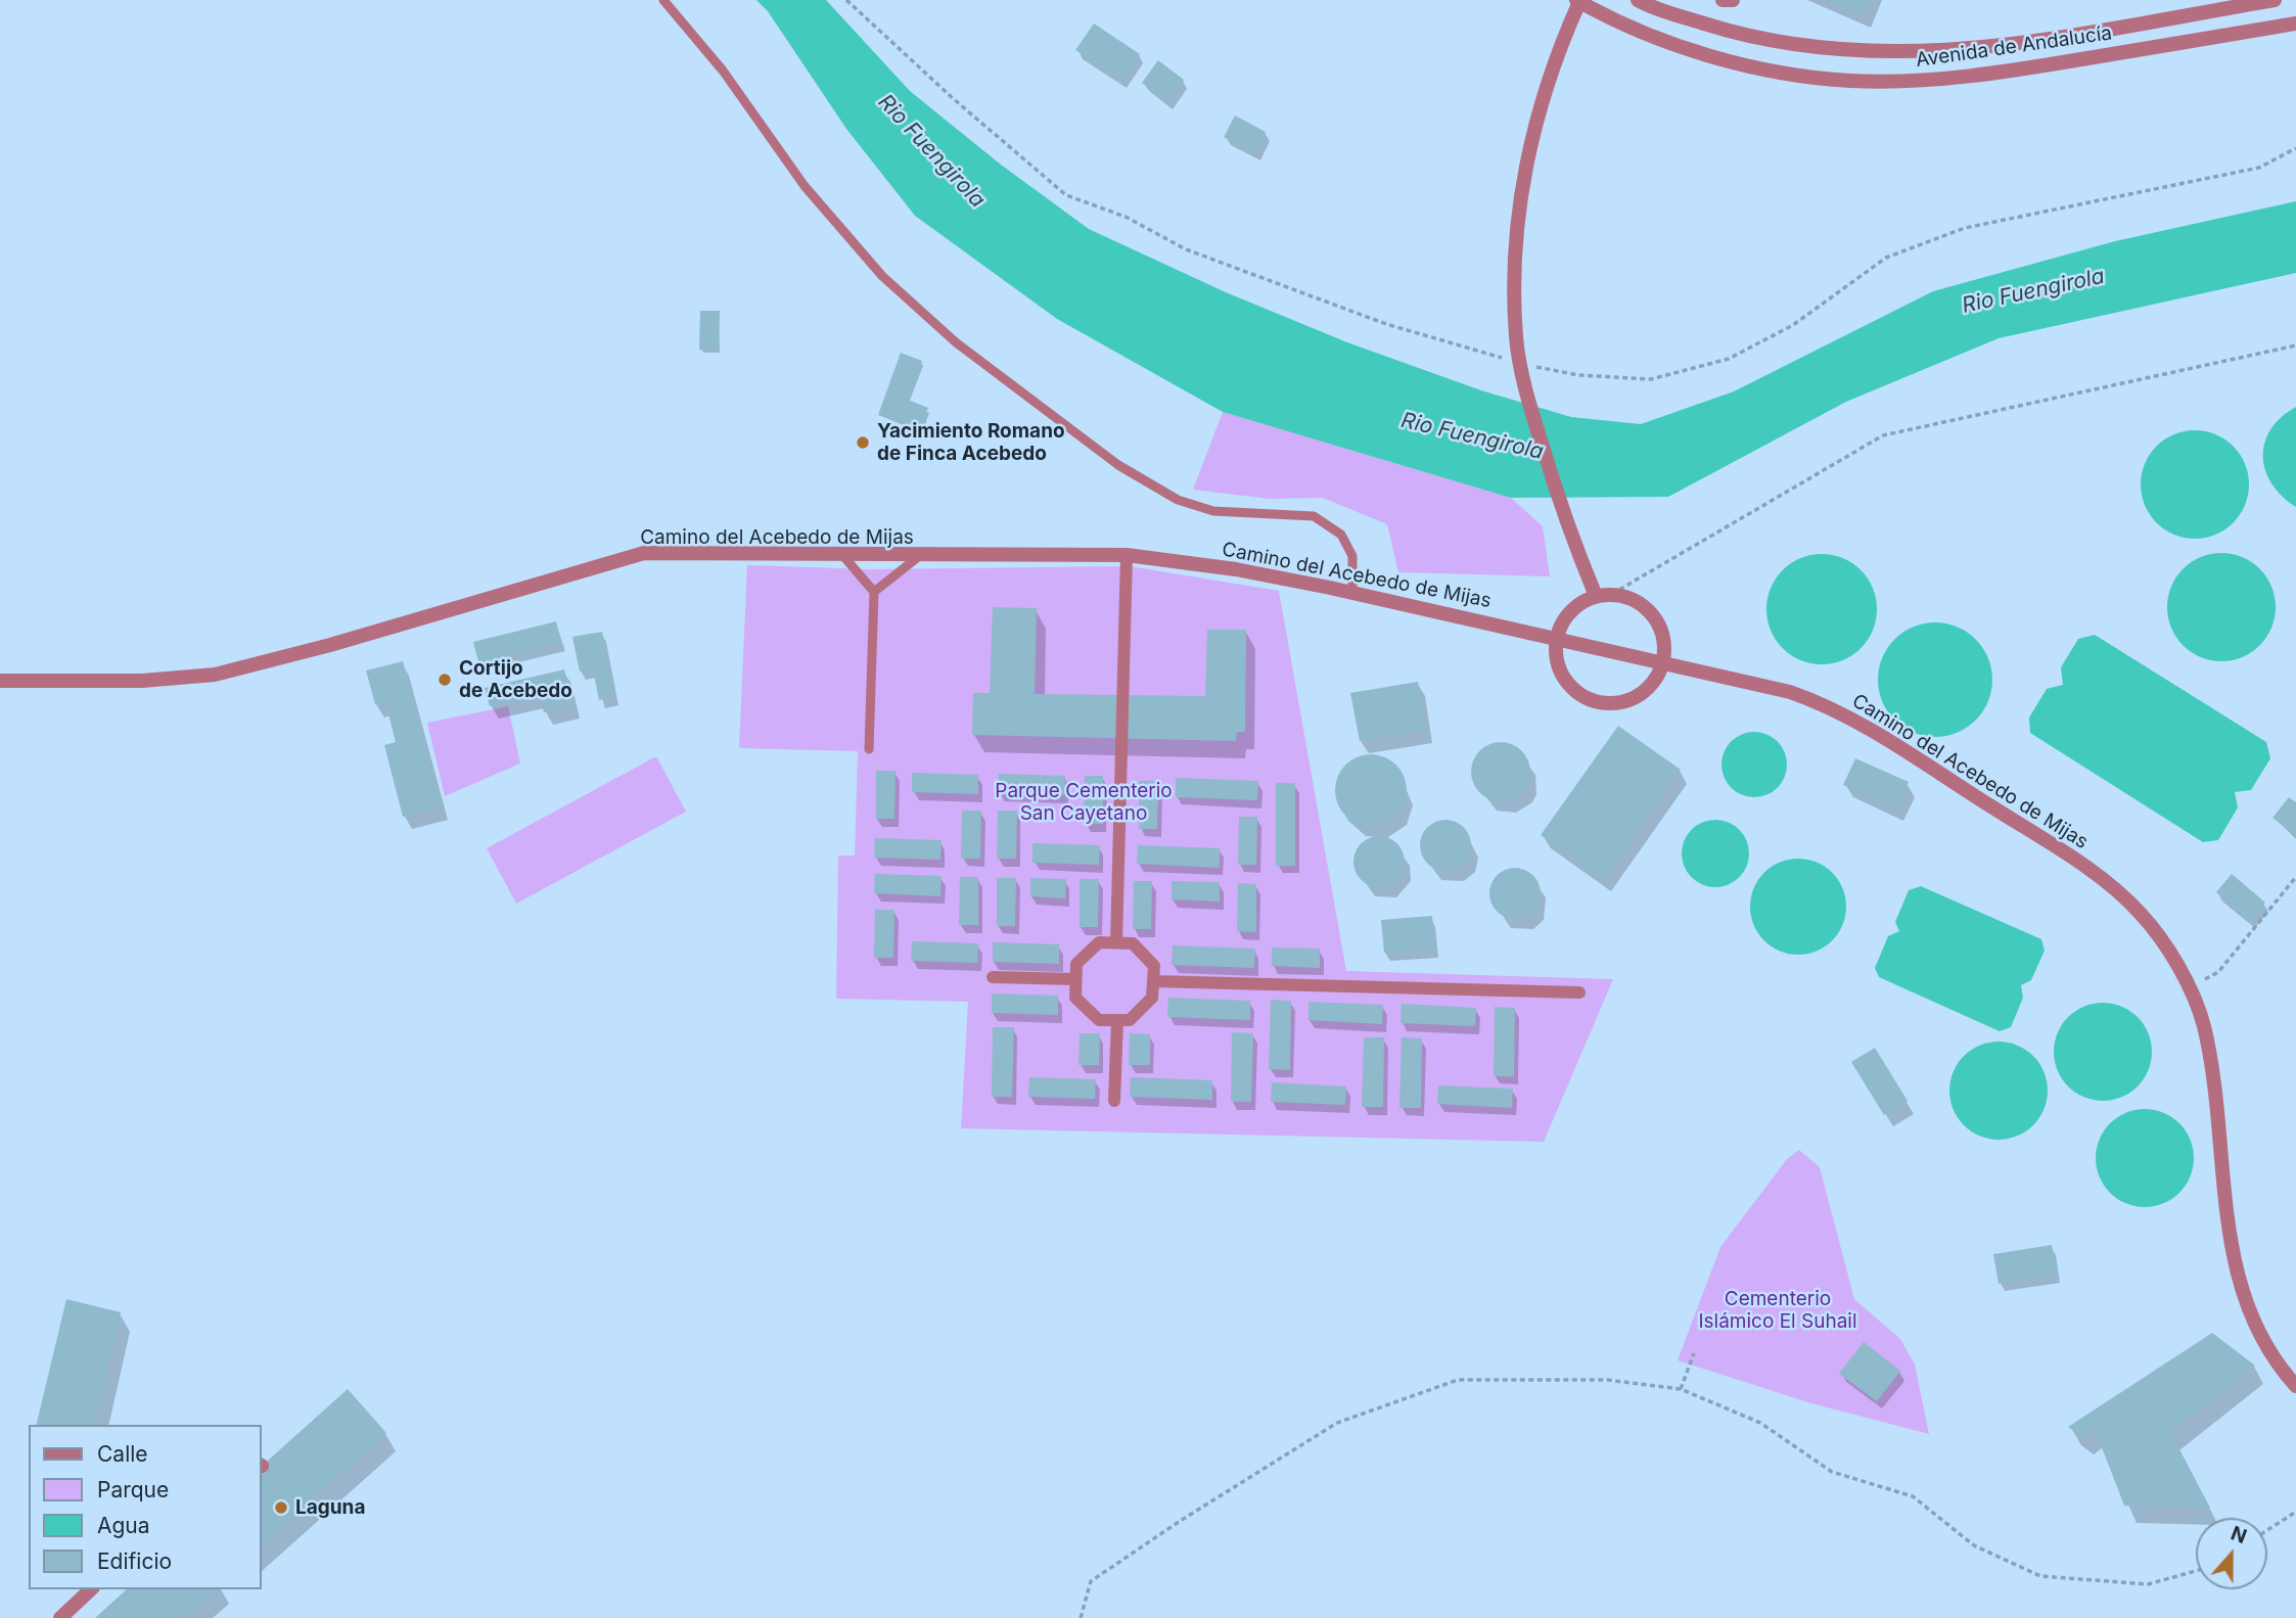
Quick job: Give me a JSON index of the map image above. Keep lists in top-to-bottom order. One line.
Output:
{"streets":{"street":["Avenida de Andalucía","Camino del Acebedo de Mijas"]},"water":["Rio Fuengirola"],"parks":["Parque Cementerio San Cayetano","Cementerio Islámico El Suhail"],"places":["Yacimiento Romano de Finca Acebedo","Cortijo de Acebedo","Laguna"],"legend":["Calle","Parque","Agua","Edificio"],"north":"top"}
